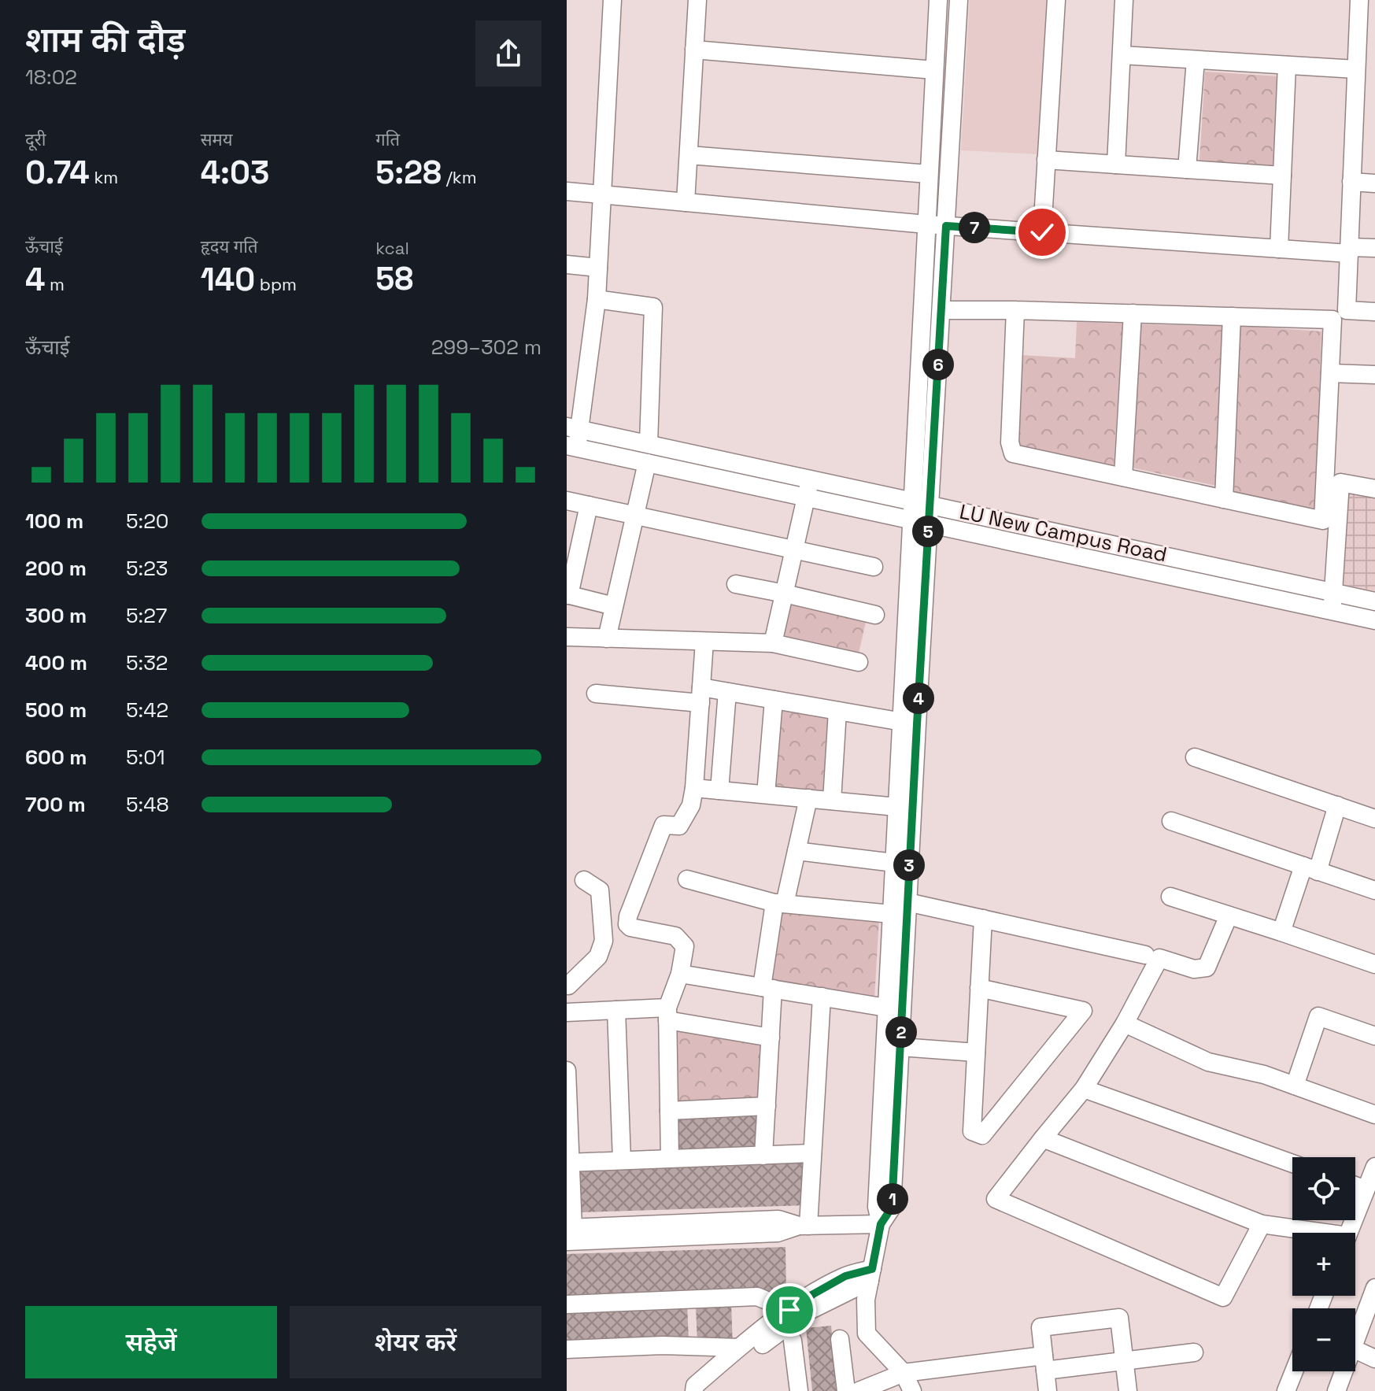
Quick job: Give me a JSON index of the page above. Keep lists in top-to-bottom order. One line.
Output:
{"streets":{"street":["LU New Campus Road"]},"page":{"heading":["शाम की दौड़","18:02"],"stats":[["दूरी","0.74 km"],["समय","4:03"],["गति","5:28 /km"],["ऊँचाई","4 m"],["हृदय गति","140 bpm"],["kcal","58"]],"pins":["7","6","5","4","3","2","1"],"chart":["ऊँचाई","299–302 m"],"list":[{"name":"100 m","note":"5:20"},{"name":"200 m","note":"5:23"},{"name":"300 m","note":"5:27"},{"name":"400 m","note":"5:32"},{"name":"500 m","note":"5:42"},{"name":"600 m","note":"5:01"},{"name":"700 m","note":"5:48"}],"map_buttons":["+","−"],"buttons":["सहेजें","शेयर करें"]}}
